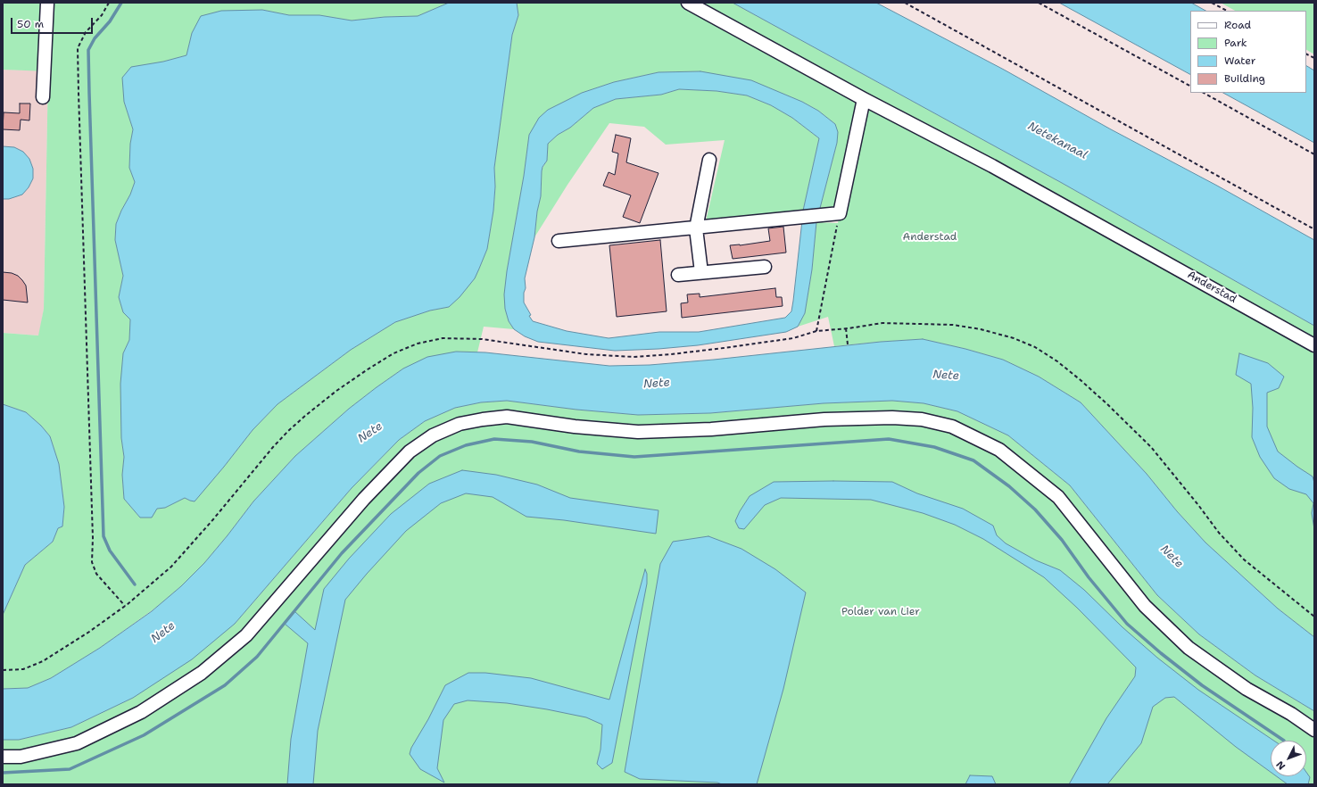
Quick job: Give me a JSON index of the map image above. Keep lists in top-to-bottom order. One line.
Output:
{"streets":{"street":["Anderstad"]},"water":["Netekanaal","Nete"],"parks":["Anderstad","Polder van Lier"],"legend":["Road","Park","Water","Building"],"scale_bar":"50 m","north":"bottom left"}
